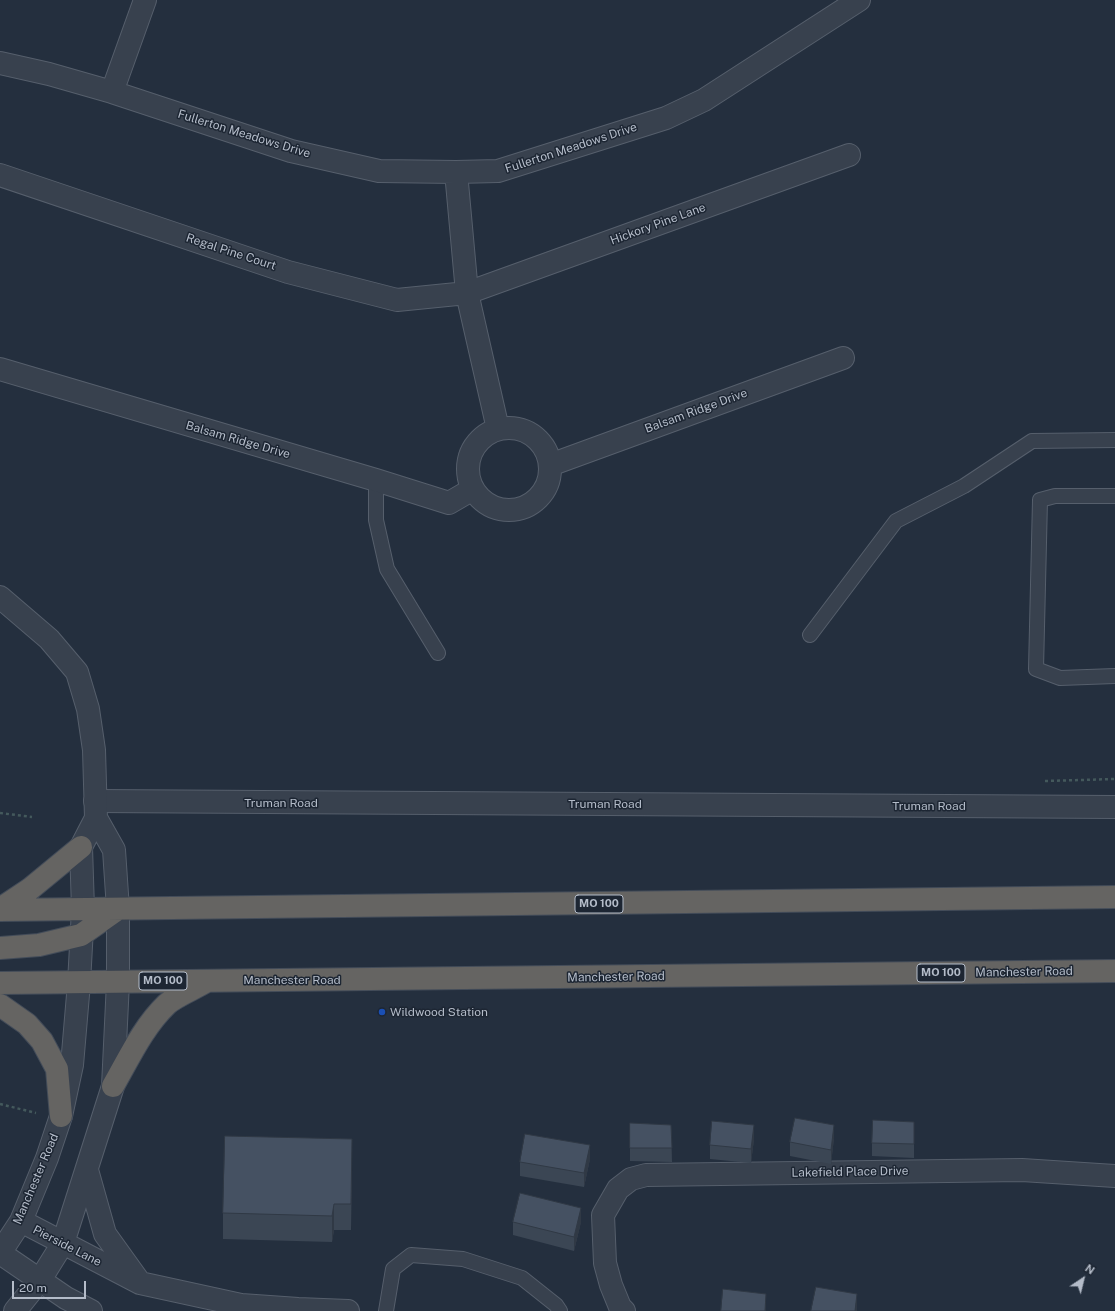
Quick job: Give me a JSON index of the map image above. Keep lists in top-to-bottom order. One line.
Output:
{"streets":{"highway":["MO 100","Manchester Road"],"street":["Fullerton Meadows Drive","Hickory Pine Lane","Regal Pine Court","Balsam Ridge Drive","Truman Road","Lakefield Place Drive","Pierside Lane"]},"crossings":[["Hickory Pine Lane","Regal Pine Court"],["MO 100","Manchester Road"],["Manchester Road","Pierside Lane"]],"places":["Wildwood Station"],"scale_bar":"20 m","north":"top right"}
